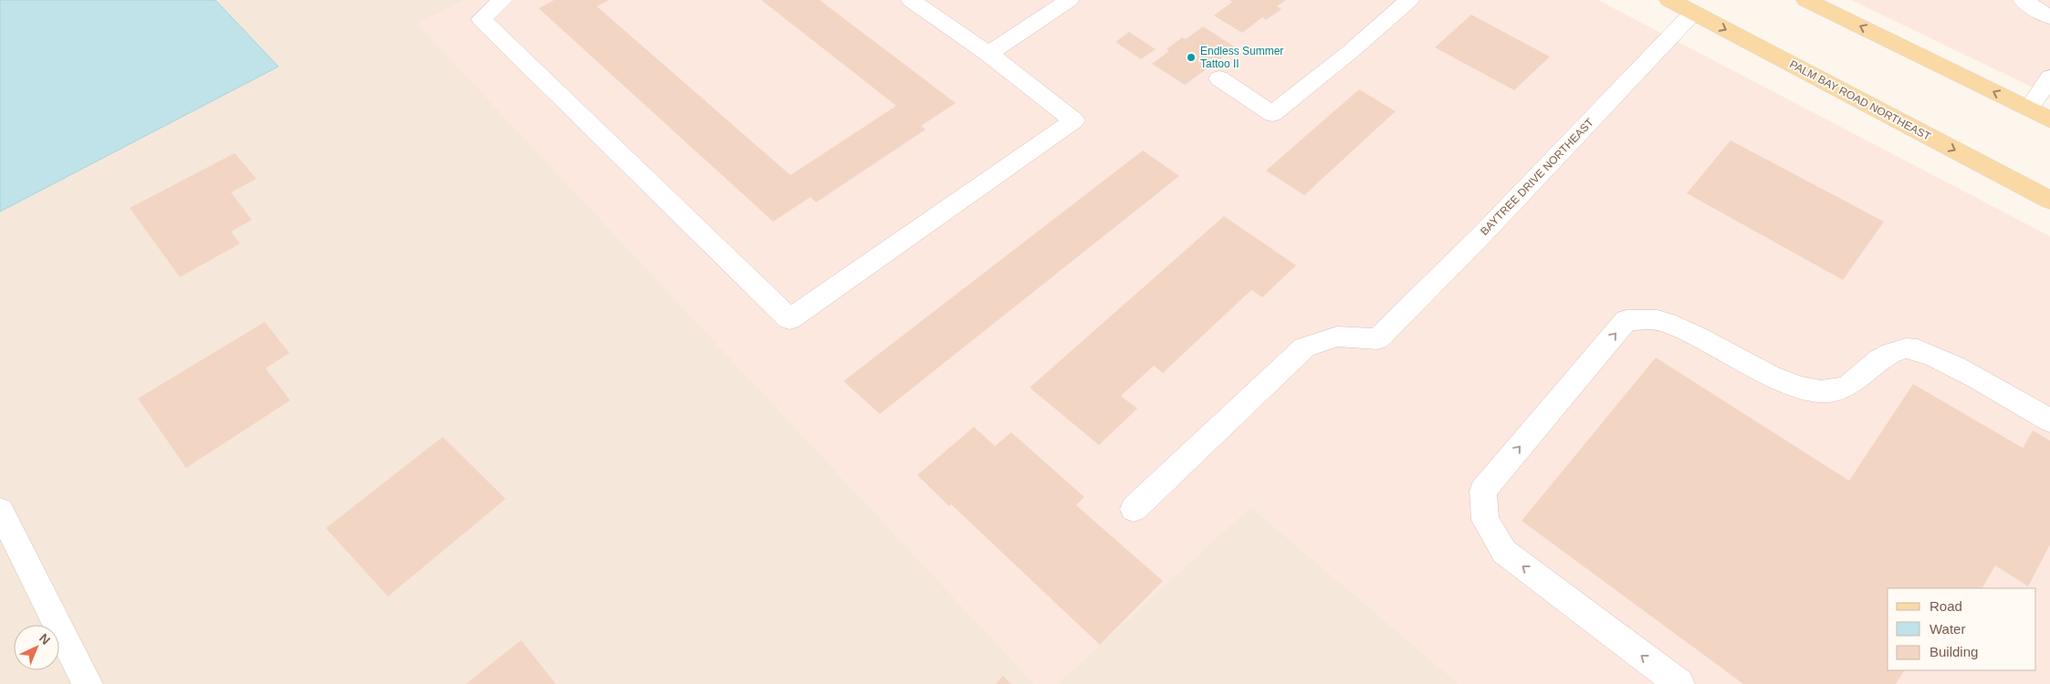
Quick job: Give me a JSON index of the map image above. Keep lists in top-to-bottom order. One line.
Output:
{"streets":{"main road":["PALM BAY ROAD NORTHEAST"],"street":["BAYTREE DRIVE NORTHEAST"]},"crossings":[["PALM BAY ROAD NORTHEAST","BAYTREE DRIVE NORTHEAST"]],"places":["Endless Summer Tattoo II"],"legend":["Road","Water","Building"],"north":"top right"}
